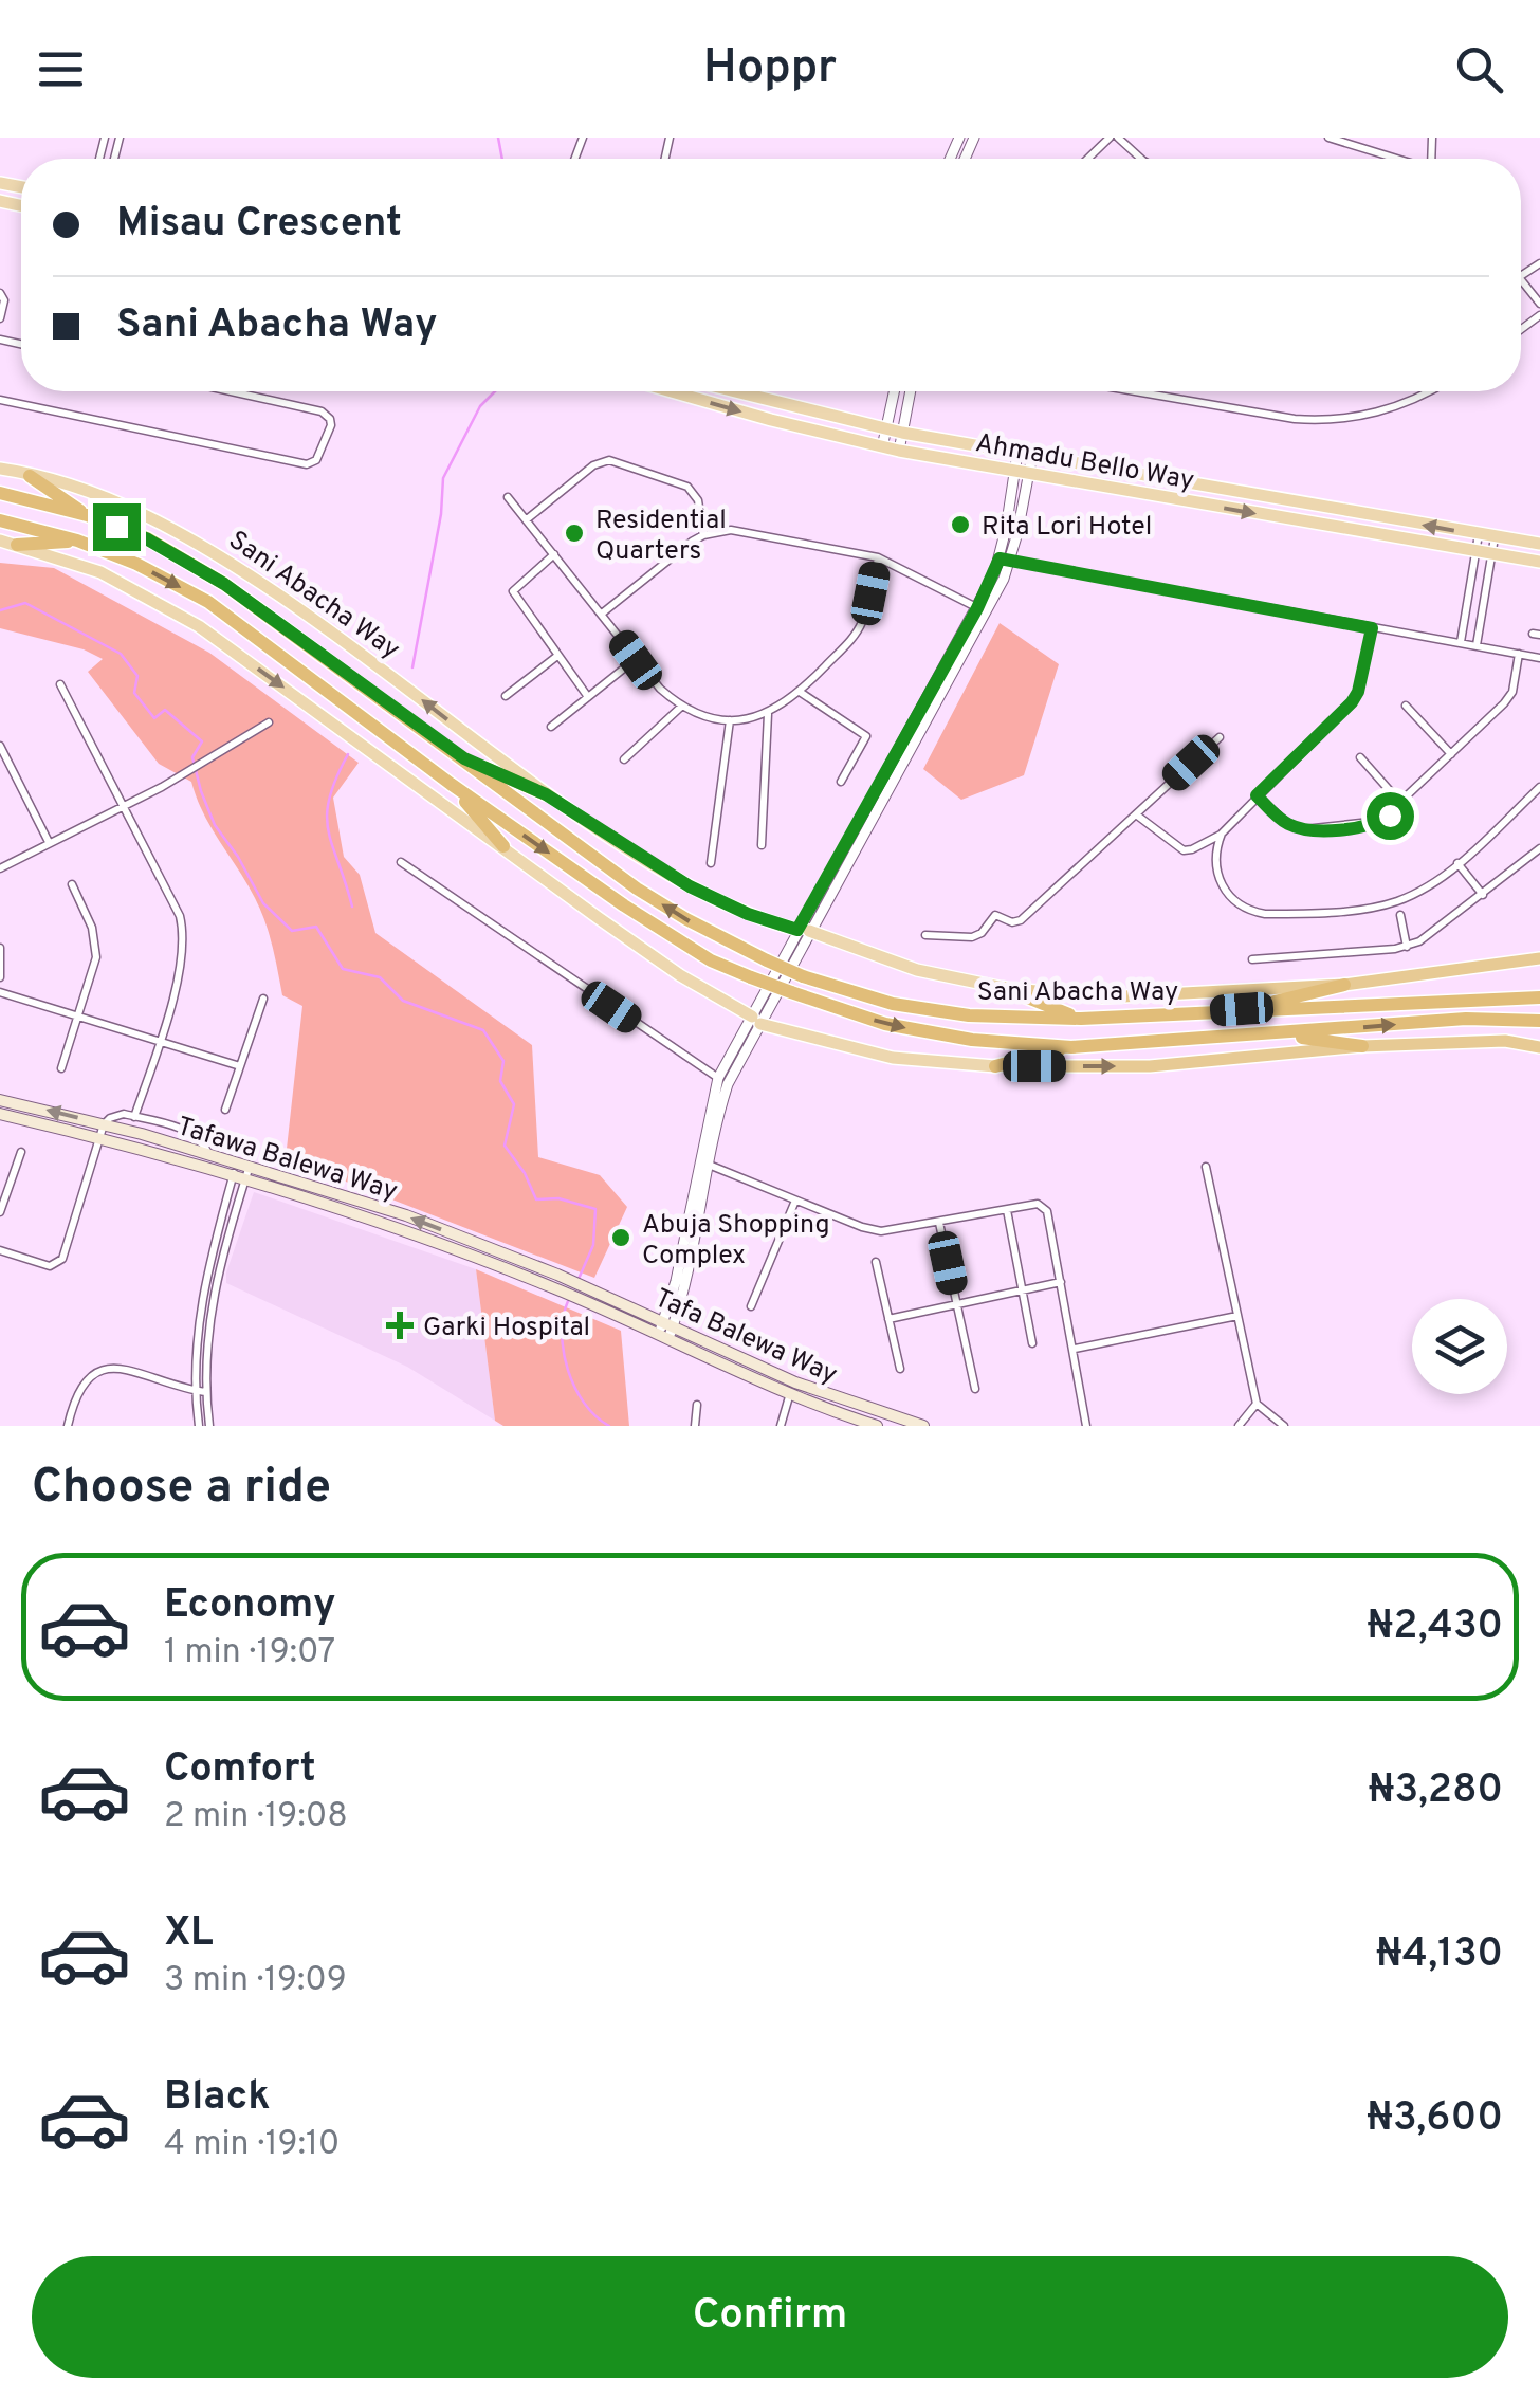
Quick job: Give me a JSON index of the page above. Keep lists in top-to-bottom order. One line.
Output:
{"streets":{"highway":["Sani Abacha Way"],"main road":["Ahmadu Bello Way","Tafawa Balewa Way","Tafa Balewa Way"]},"crossings":[["Tafawa Balewa Way","Tafa Balewa Way"]],"places":{"other":["Rita Lori Hotel","Residential Quarters","Abuja Shopping Complex"],"health":["Garki Hospital"]},"page":{"header":"Hoppr","banner":["Misau Crescent","Sani Abacha Way"],"heading":"Choose a ride","list":[{"name":"Economy","note":"1 min · 19:07","value":"₦2,430"},{"name":"Comfort","note":"2 min · 19:08","value":"₦3,280"},{"name":"XL","note":"3 min · 19:09","value":"₦4,130"},{"name":"Black","note":"4 min · 19:10","value":"₦3,600"}],"buttons":"Confirm"}}
